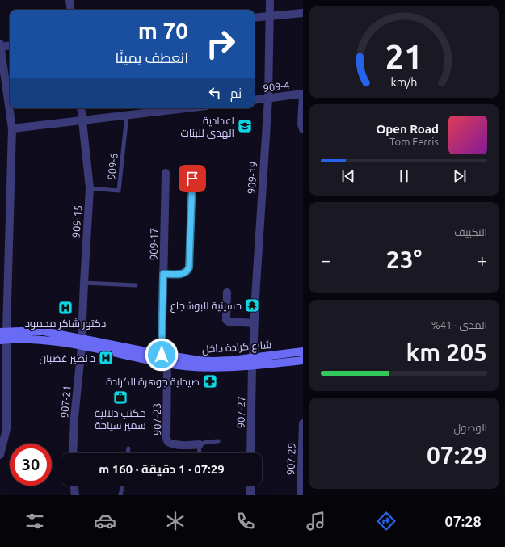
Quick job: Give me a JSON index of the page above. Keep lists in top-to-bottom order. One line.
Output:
{"streets":{"main road":["شارع كرادة داخل"],"street":["909-4","909-19","909-15","909-17","907-21","907-27","907-23","907-29"],"lane":["909-6"]},"crossings":[["909-4","909-19"],["909-6","909-15"],["909-19","شارع كرادة داخل"],["909-19","907-27"],["909-15","شارع كرادة داخل"],["909-15","907-21"],["909-17","شارع كرادة داخل"],["شارع كرادة داخل","907-21"],["شارع كرادة داخل","907-27"],["شارع كرادة داخل","907-23"]],"places":{"school or university":["اعدادية الهدى للبنات"],"temple":["حسينية البوشجاع"],"hospital":["دكتور شاكر محمود","د نصير غضبان"],"pharmacy":["صيدلية جوهرة الكرادة"],"office":["مكتب دلالية سمير سياحة"]},"page":{"turn":["70 m","انعطف يمينًا"],"then":"ثم","song":["Open Road","Tom Ferris"],"tile":["التكييف",["المدى · 41%","205 km"],["الوصول","07:29"]],"heat":["−","23°","+"],"limit":"30","trip":"07:29 · 1 دقيقة · 160 m","tabs":"07:28","gauge":["21","km/h"]}}
